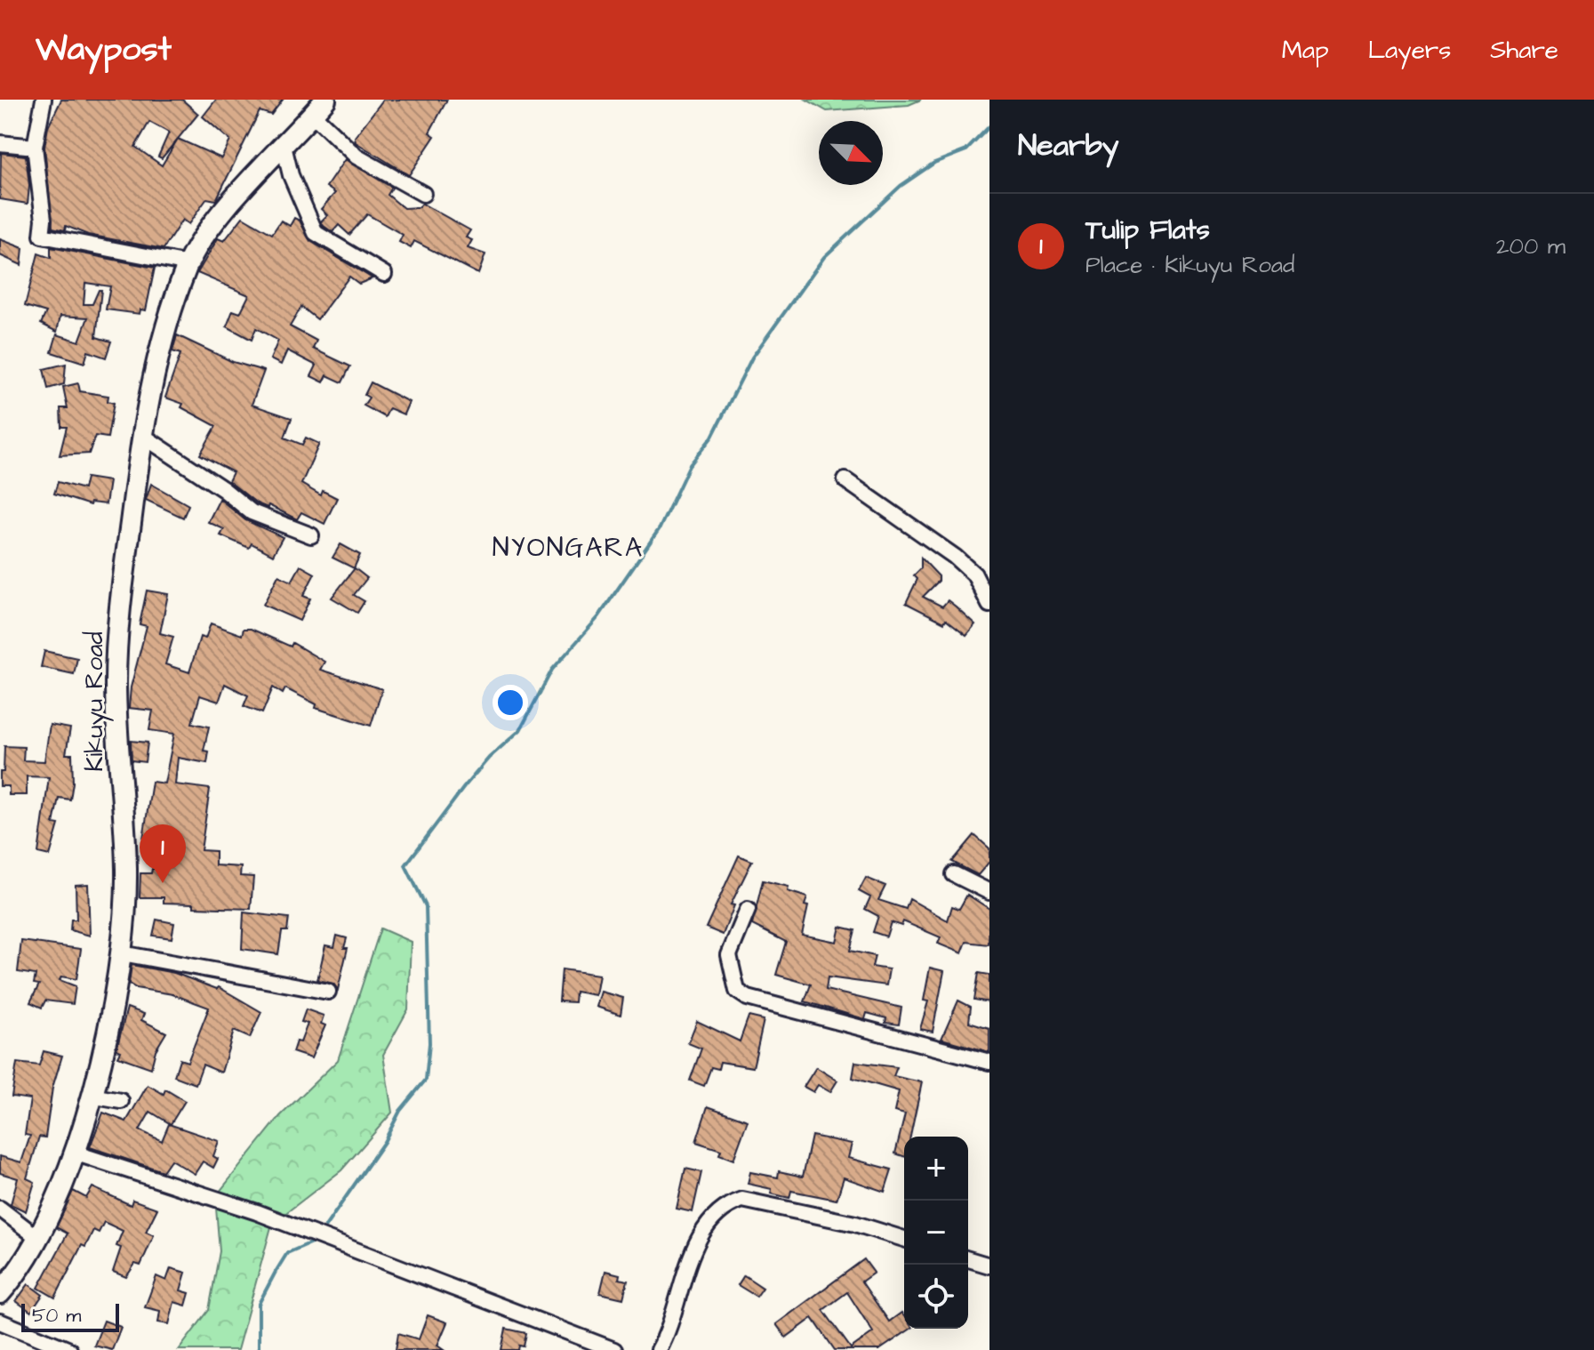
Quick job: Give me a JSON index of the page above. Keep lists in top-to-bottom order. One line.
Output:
{"streets":{"main road":["Kikuyu Road"]},"districts":["NYONGARA"],"scale_bar":"50 m","north":"bottom right","page":{"header":"Waypost","nav":["Map","Layers","Share"],"heading":"Nearby","list":[{"mark":"1","name":"Tulip Flats","note":"Place · Kikuyu Road","value":"200 m"}],"pins":"1","map_buttons":["+","−"],"scale":"50 m"}}
